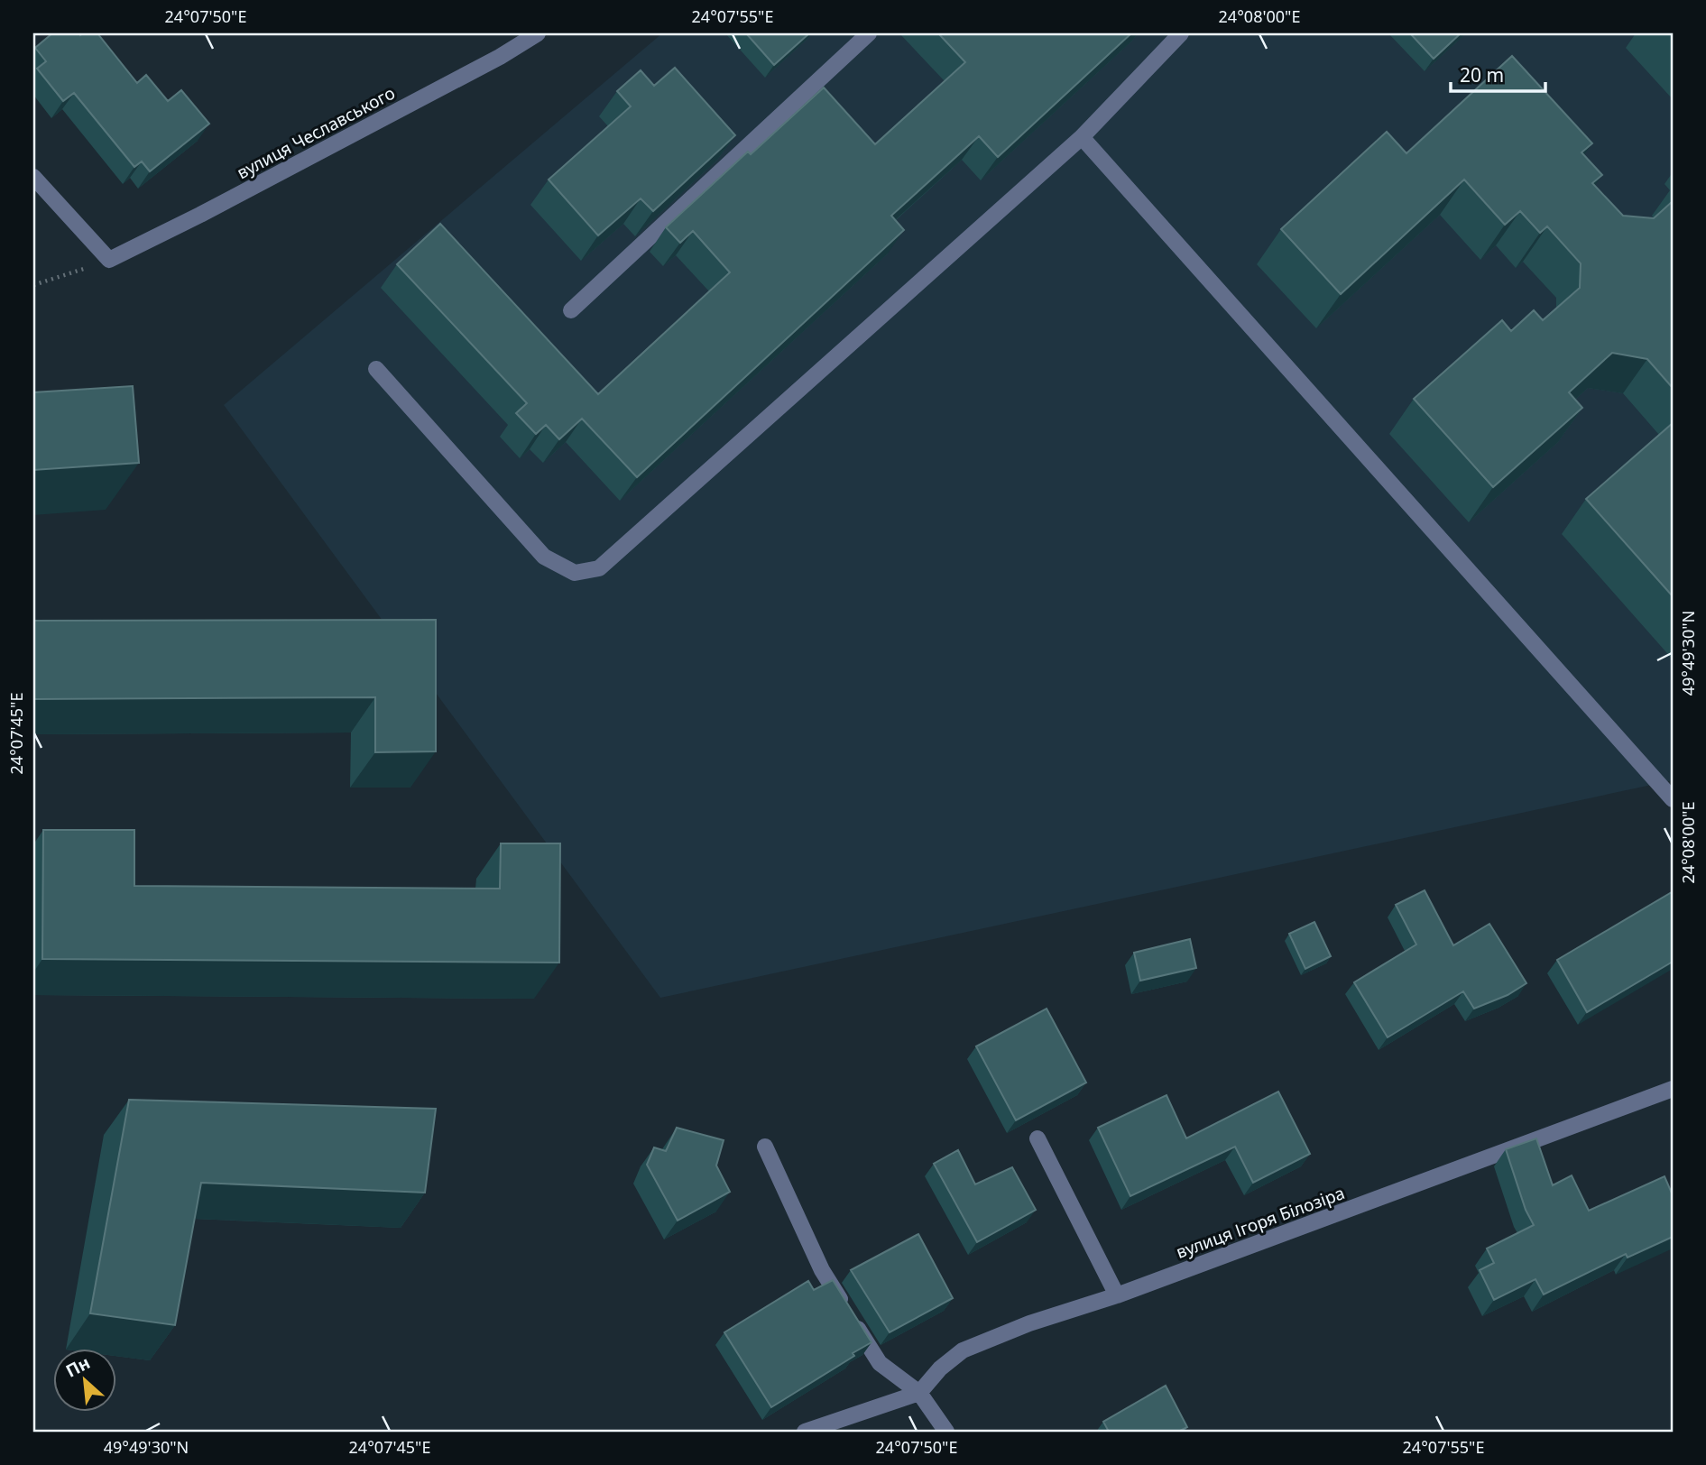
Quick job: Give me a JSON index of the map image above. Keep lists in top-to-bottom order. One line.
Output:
{"streets":{"street":["вулиця Чеславського","вулиця Ігоря Білозіра"]},"scale_bar":"20 m","north":"top left","coordinates":["24°07'50\"E","24°07'55\"E","24°08'00\"E","49°49'30\"N","24°07'45\"E"]}
